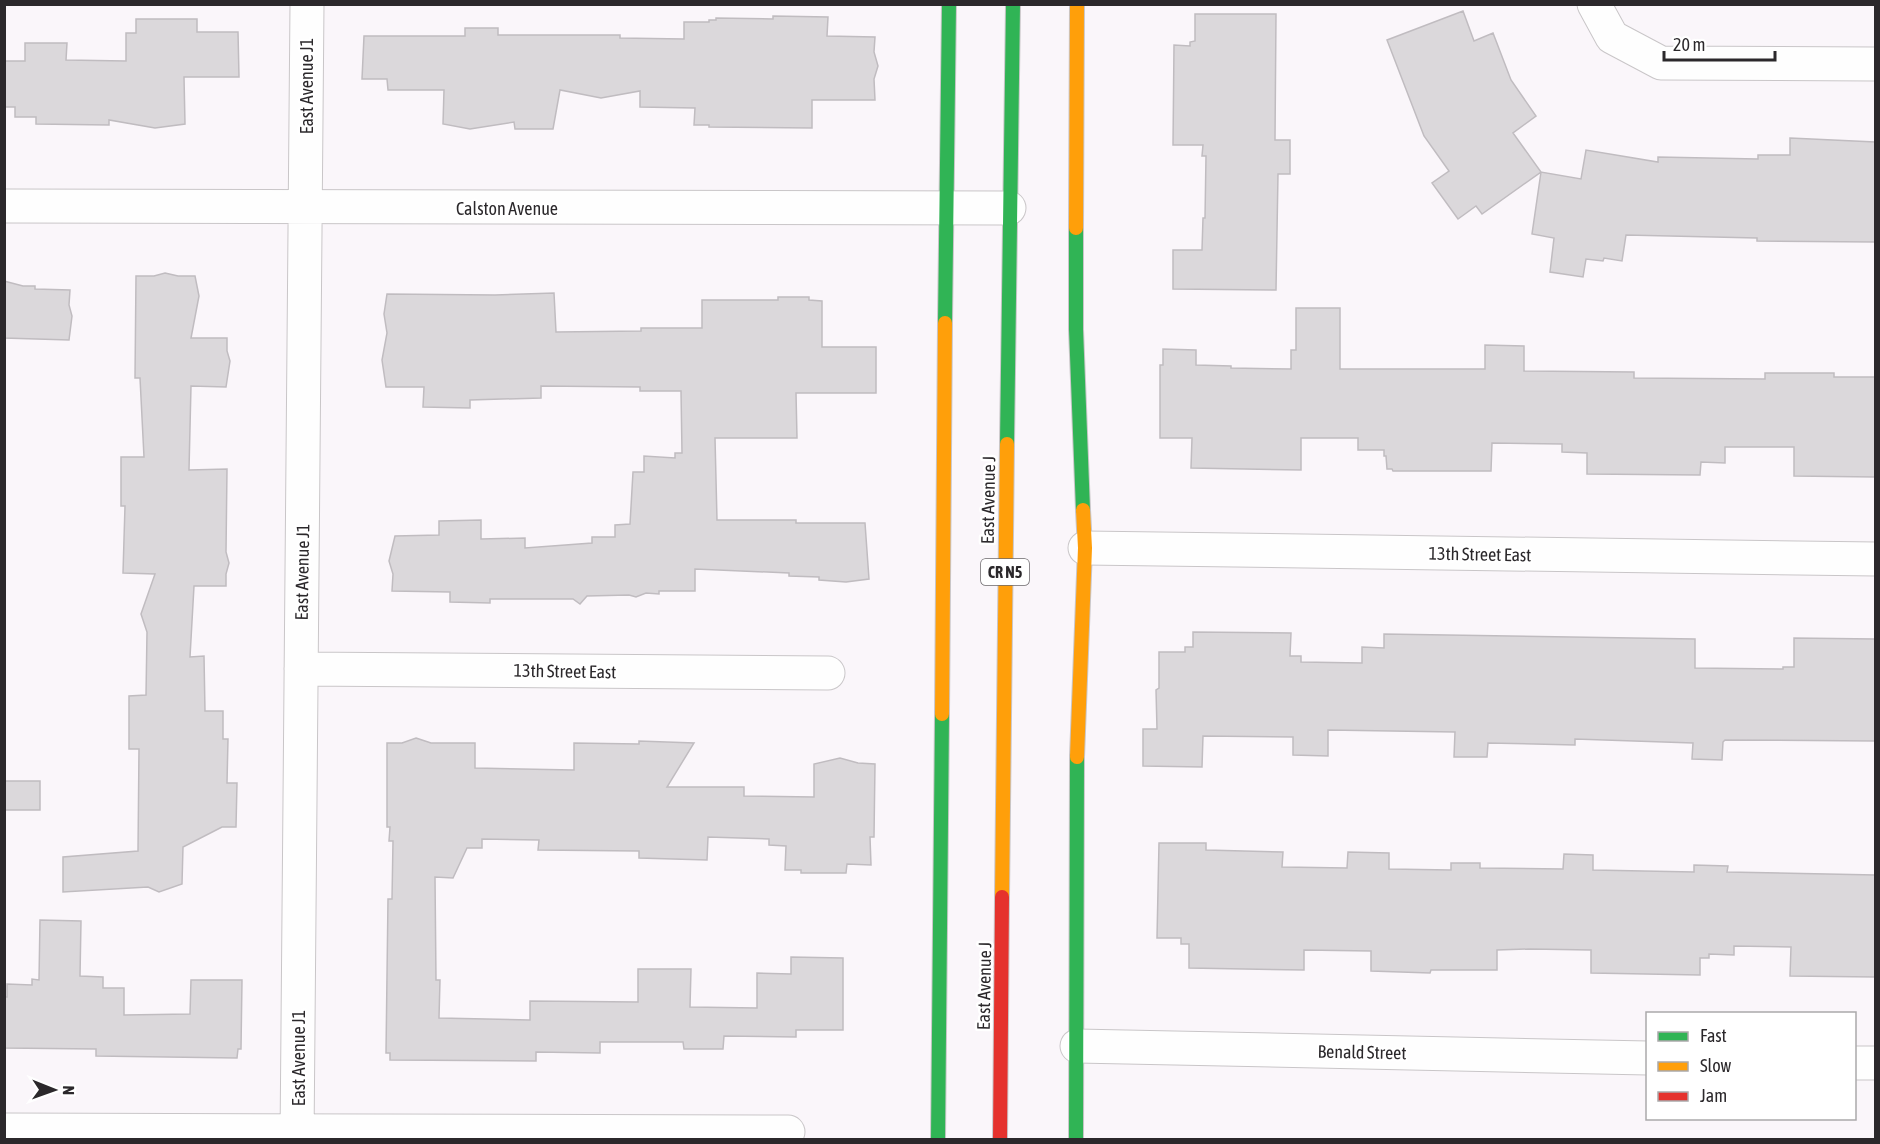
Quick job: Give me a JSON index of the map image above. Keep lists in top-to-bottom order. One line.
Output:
{"streets":{"main road":["East Avenue J","CR N5"],"street":["East Avenue J1","Calston Avenue","13th Street East","Benald Street"]},"crossings":[["East Avenue J1","Calston Avenue"],["East Avenue J1","13th Street East"],["Calston Avenue","East Avenue J"]],"legend":["Fast","Slow","Jam"],"scale_bar":"20 m","north":"right"}
